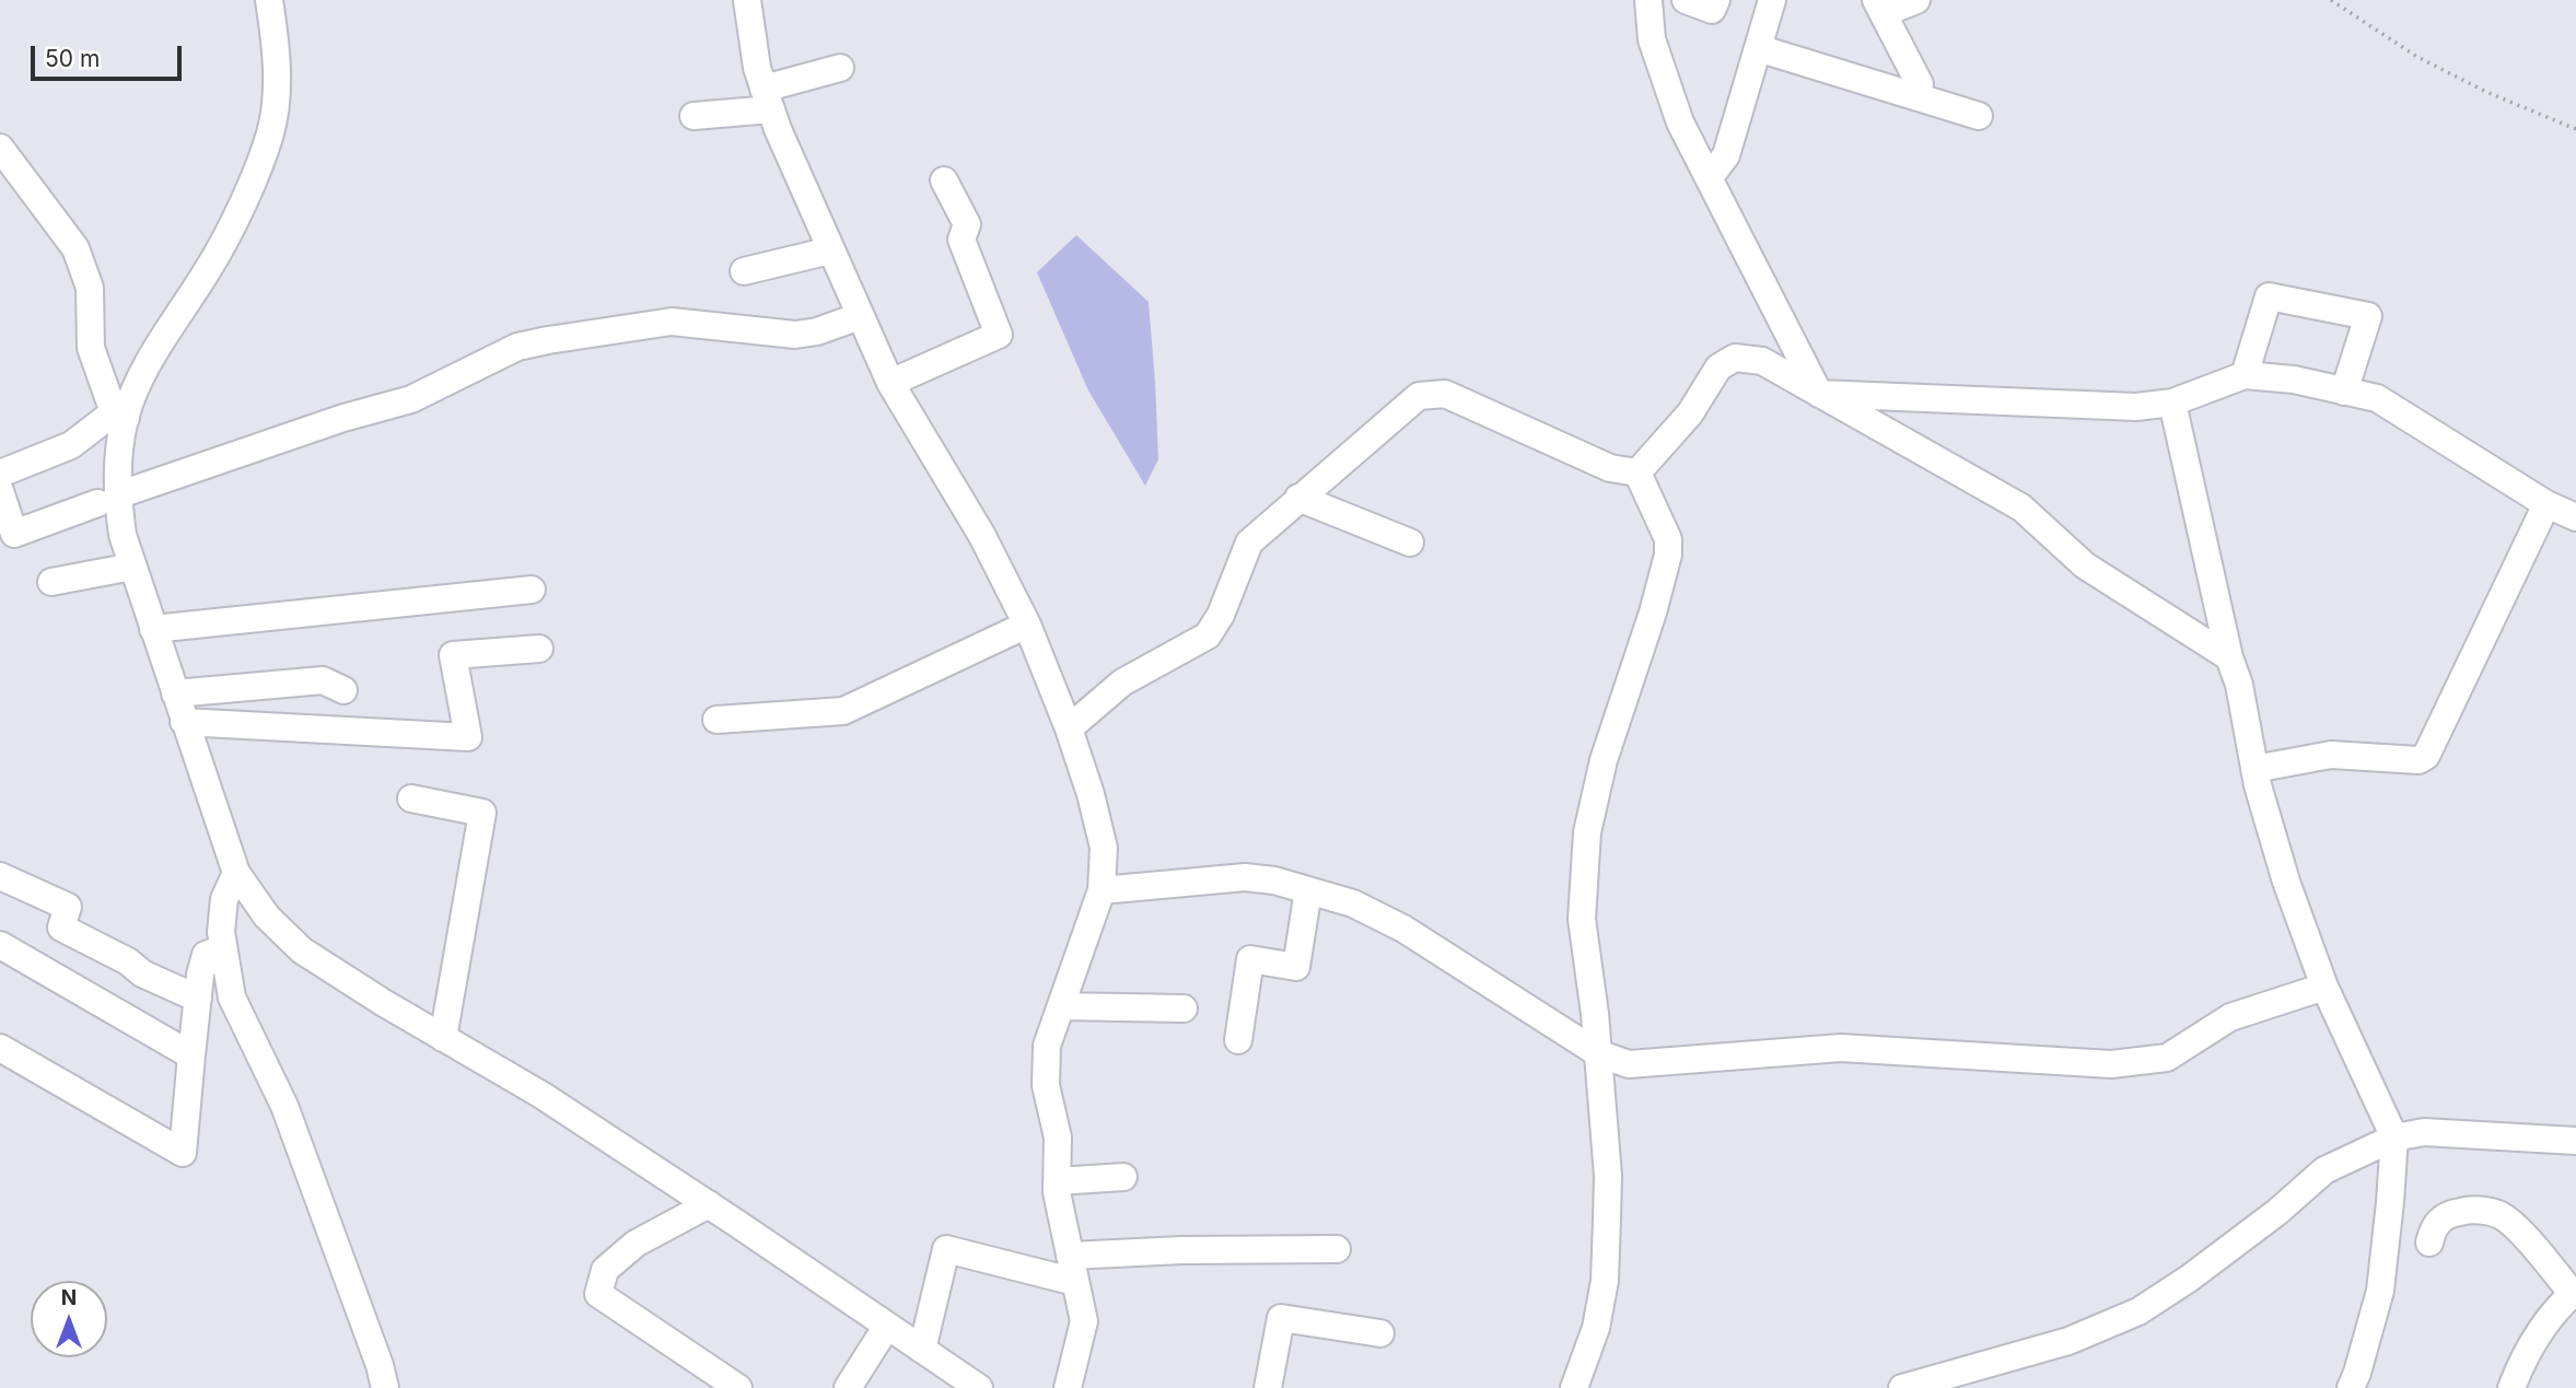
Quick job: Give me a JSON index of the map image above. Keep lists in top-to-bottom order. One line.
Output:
{"scale_bar":"50 m","north":"top"}
